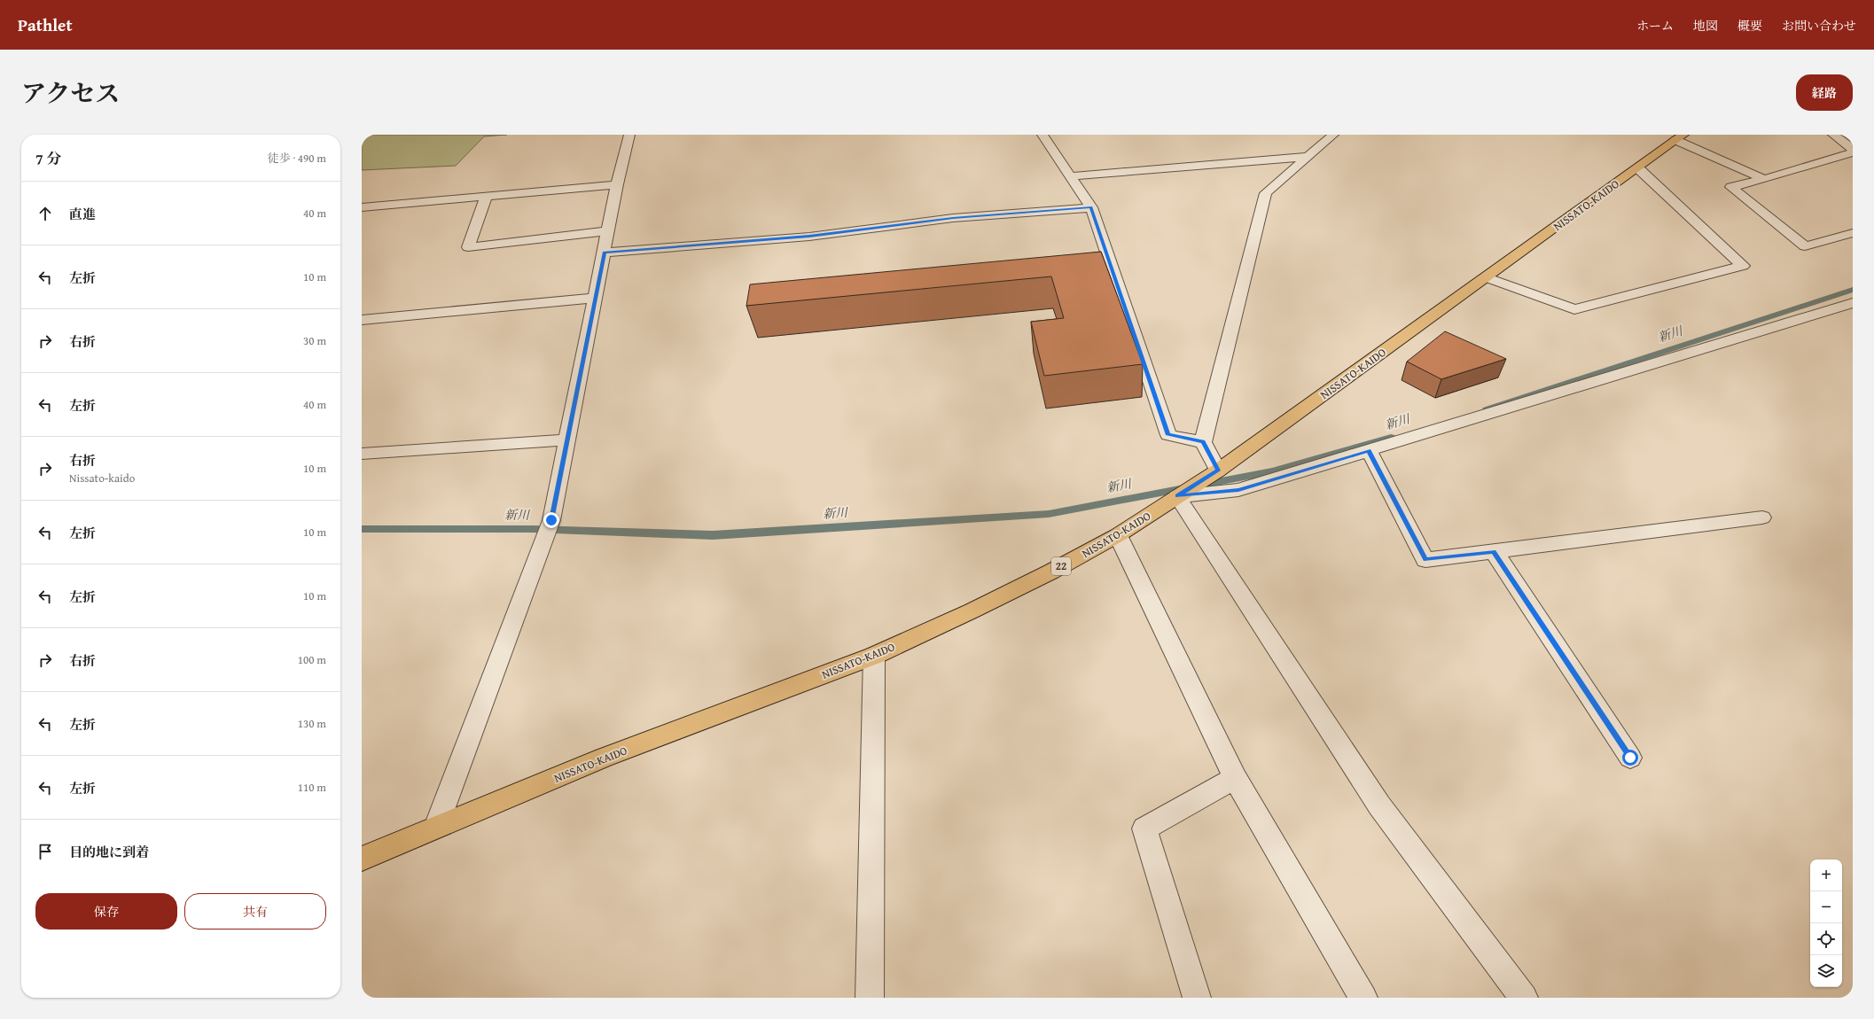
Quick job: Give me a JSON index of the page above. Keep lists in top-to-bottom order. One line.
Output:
{"streets":{"main road":["NISSATO-KAIDO","22"]},"water":["新川"],"page":{"header":"Pathlet","nav":["ホーム","地図","概要","お問い合わせ"],"title":"アクセス","buttons":["経路",["保存","共有"]],"heading":["7 分","徒歩 · 490 m"],"list":[["直進","40 m"],["左折","10 m"],["右折","30 m"],["左折","40 m"],["右折","Nissato-kaido","10 m"],["左折","10 m"],["左折","10 m"],["右折","100 m"],["左折","130 m"],["左折","110 m"],"目的地に到着"],"map_buttons":["+","−"]}}
